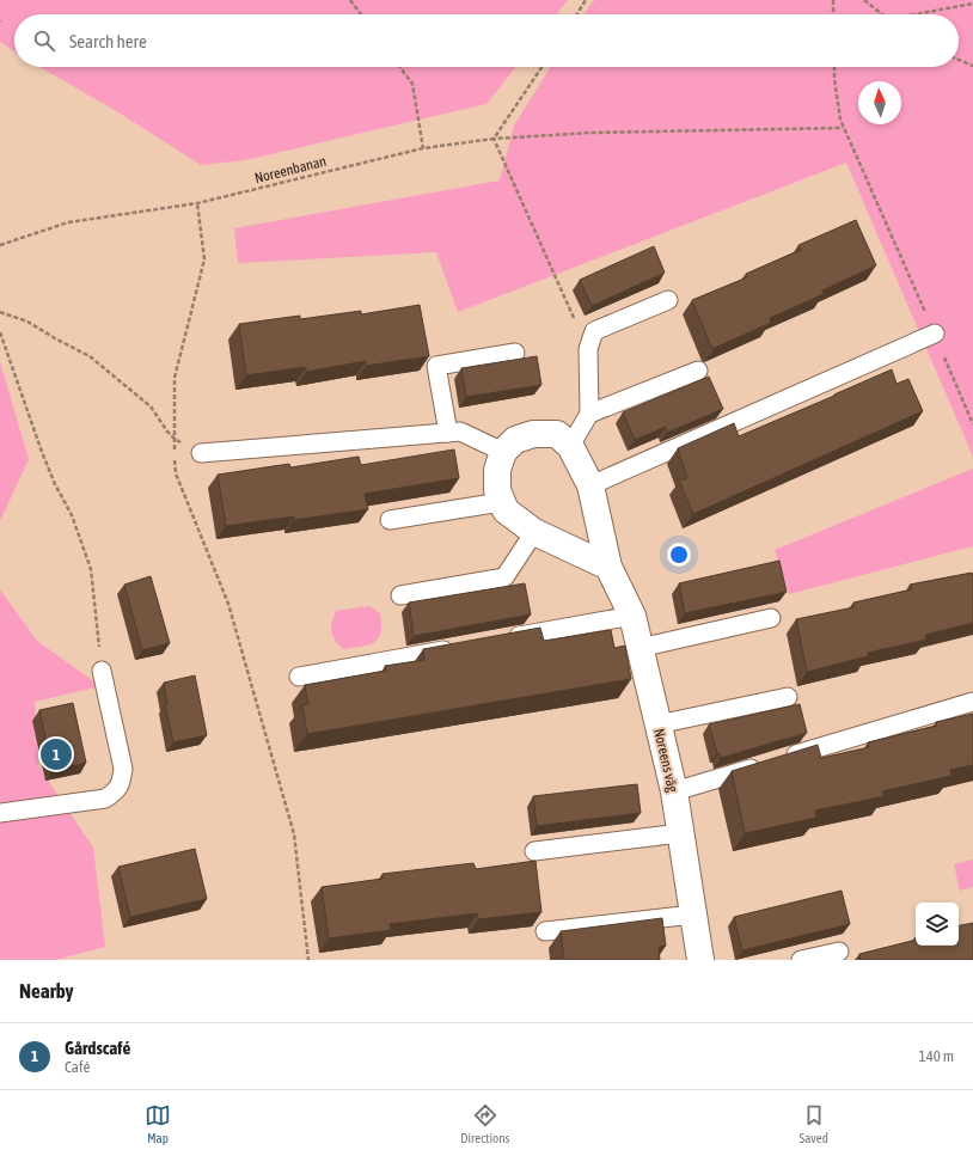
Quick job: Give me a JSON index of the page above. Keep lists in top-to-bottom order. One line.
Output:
{"streets":{"street":["Noreens väg"],"path":["Noreenbanan"]},"north":"top","page":{"search":"Search here","pins":"1","heading":"Nearby","list":[{"mark":"1","name":"Gårdscafé","note":"Café","value":"140 m"}],"nav":["Map","Directions","Saved"]}}
